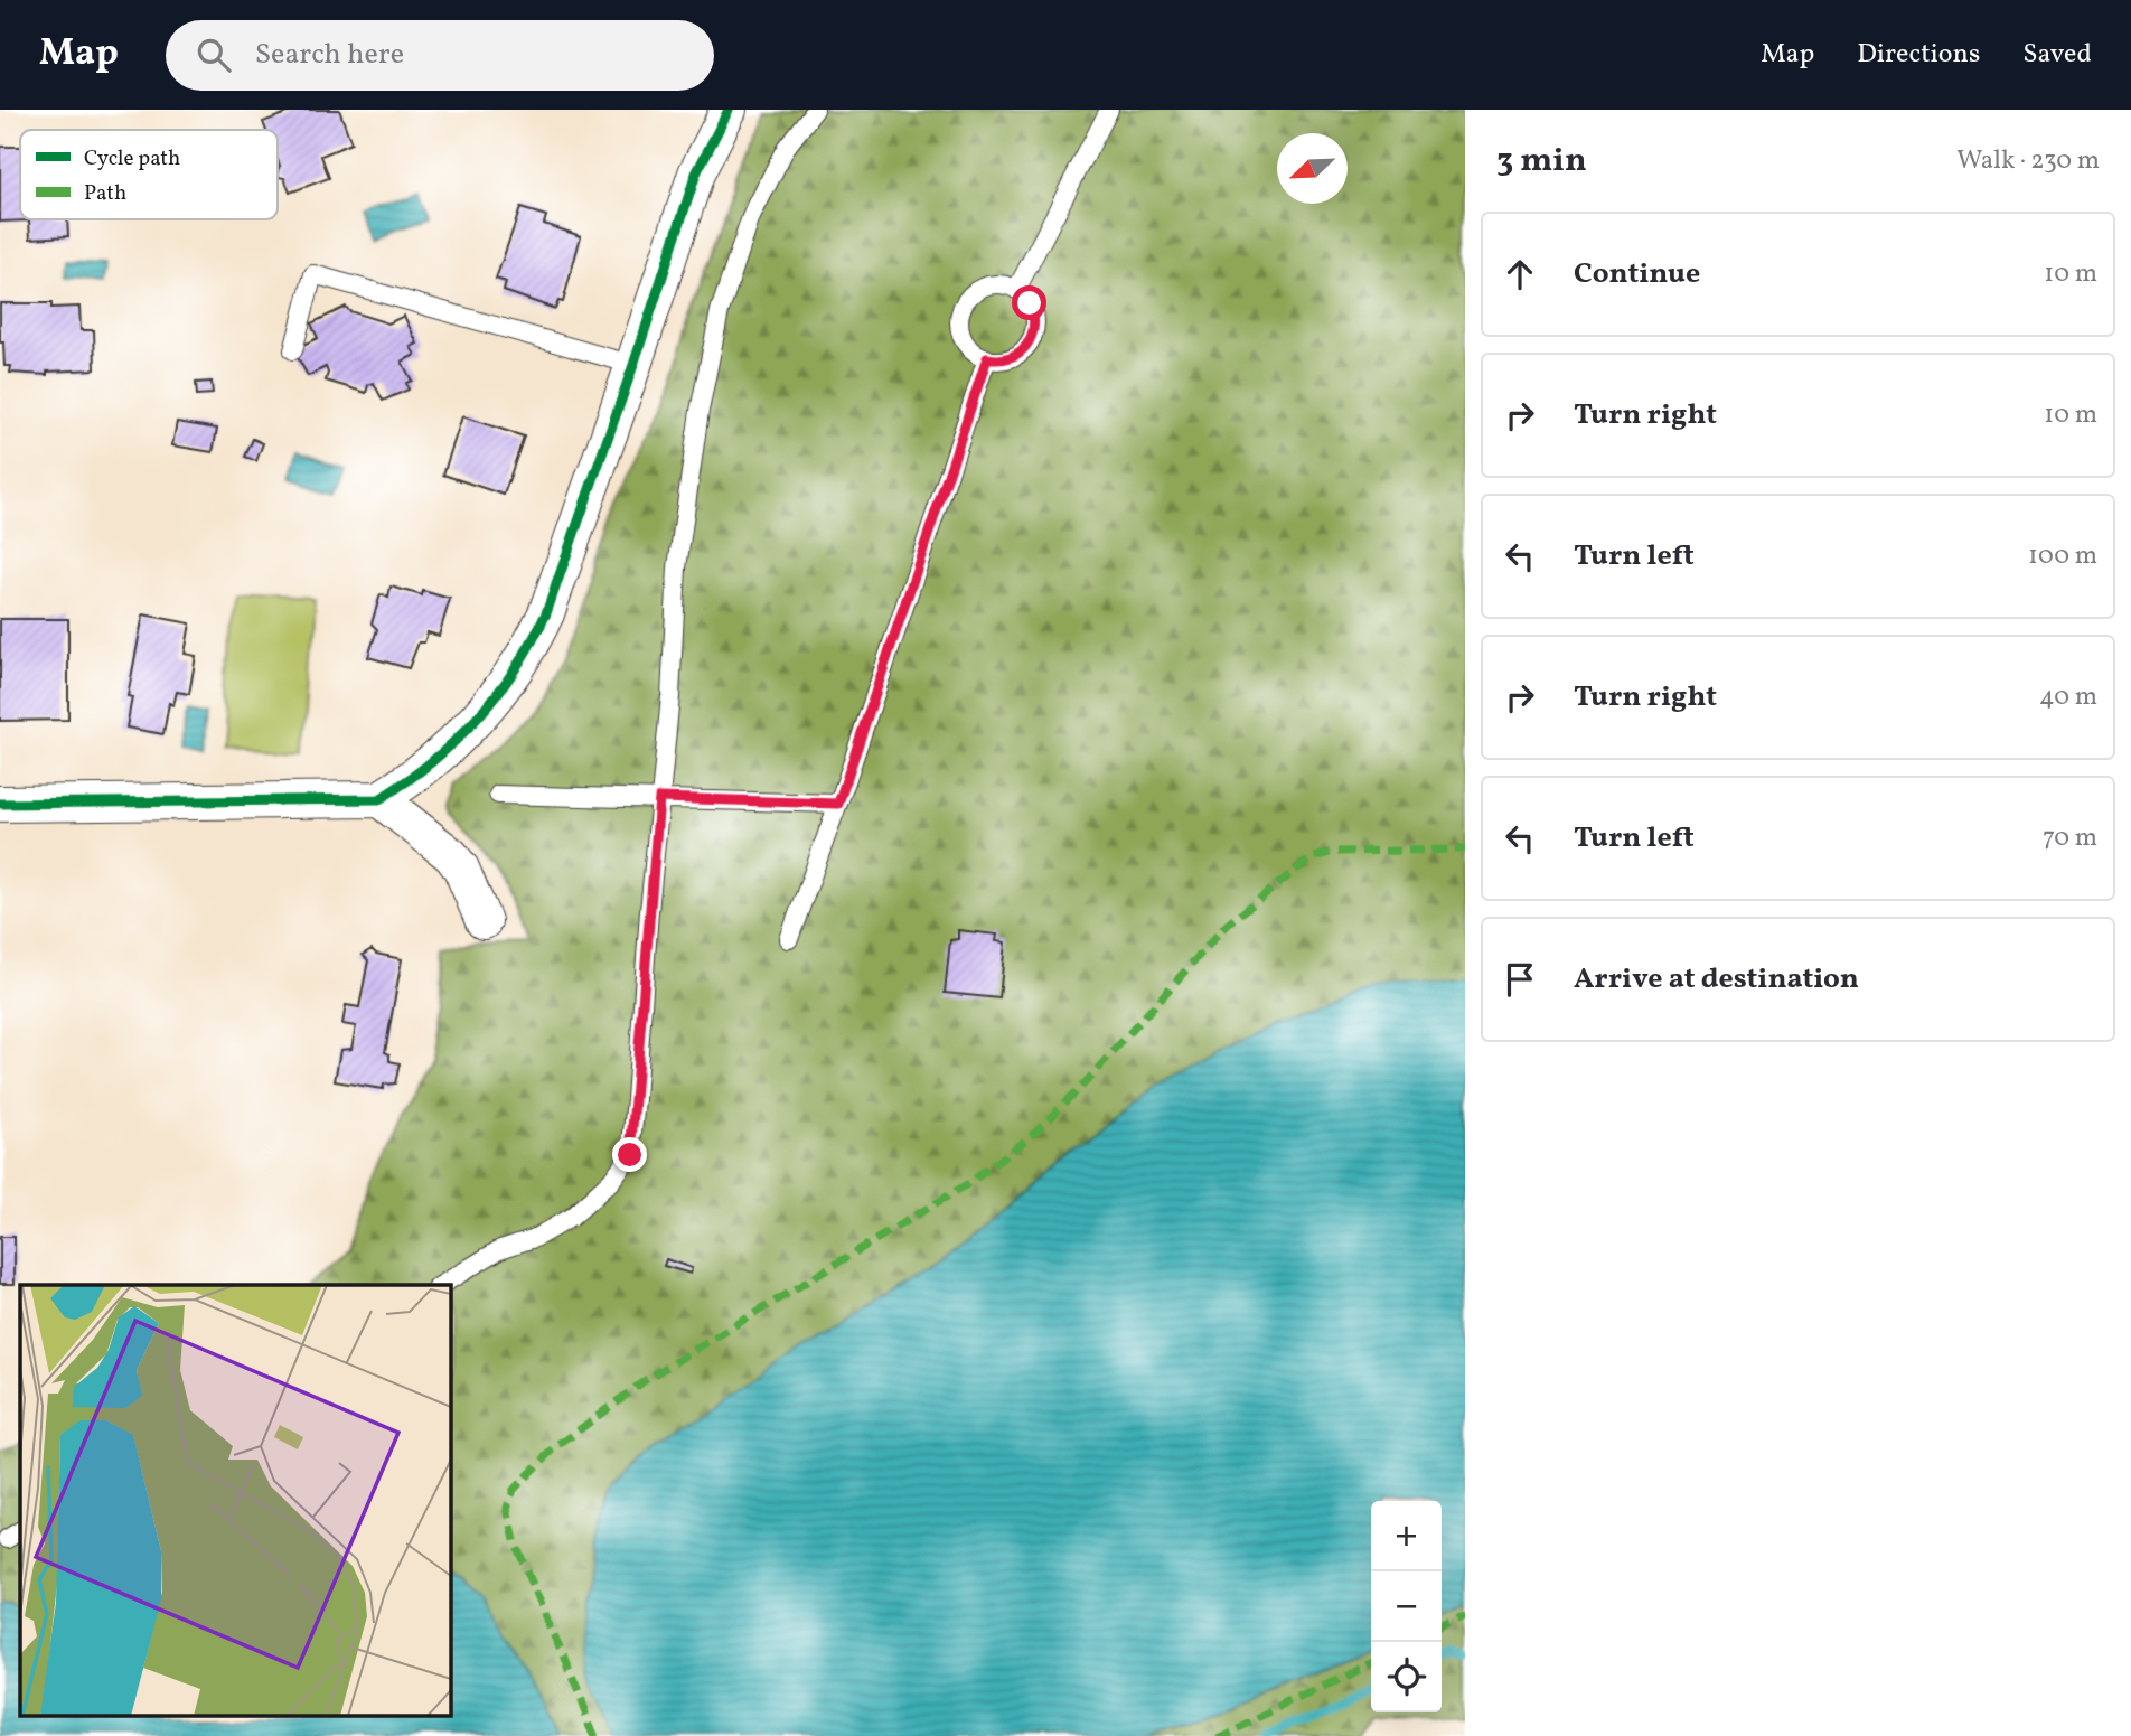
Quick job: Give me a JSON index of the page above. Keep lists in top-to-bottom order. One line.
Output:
{"legend":["Cycle path","Path"],"north":"bottom left","page":{"header":"Map","search":"Search here","nav":["Map","Directions","Saved"],"heading":["3 min","Walk · 230 m"],"list":[["Continue","10 m"],["Turn right","10 m"],["Turn left","100 m"],["Turn right","40 m"],["Turn left","70 m"],"Arrive at destination"],"map_buttons":["+","−"]}}
